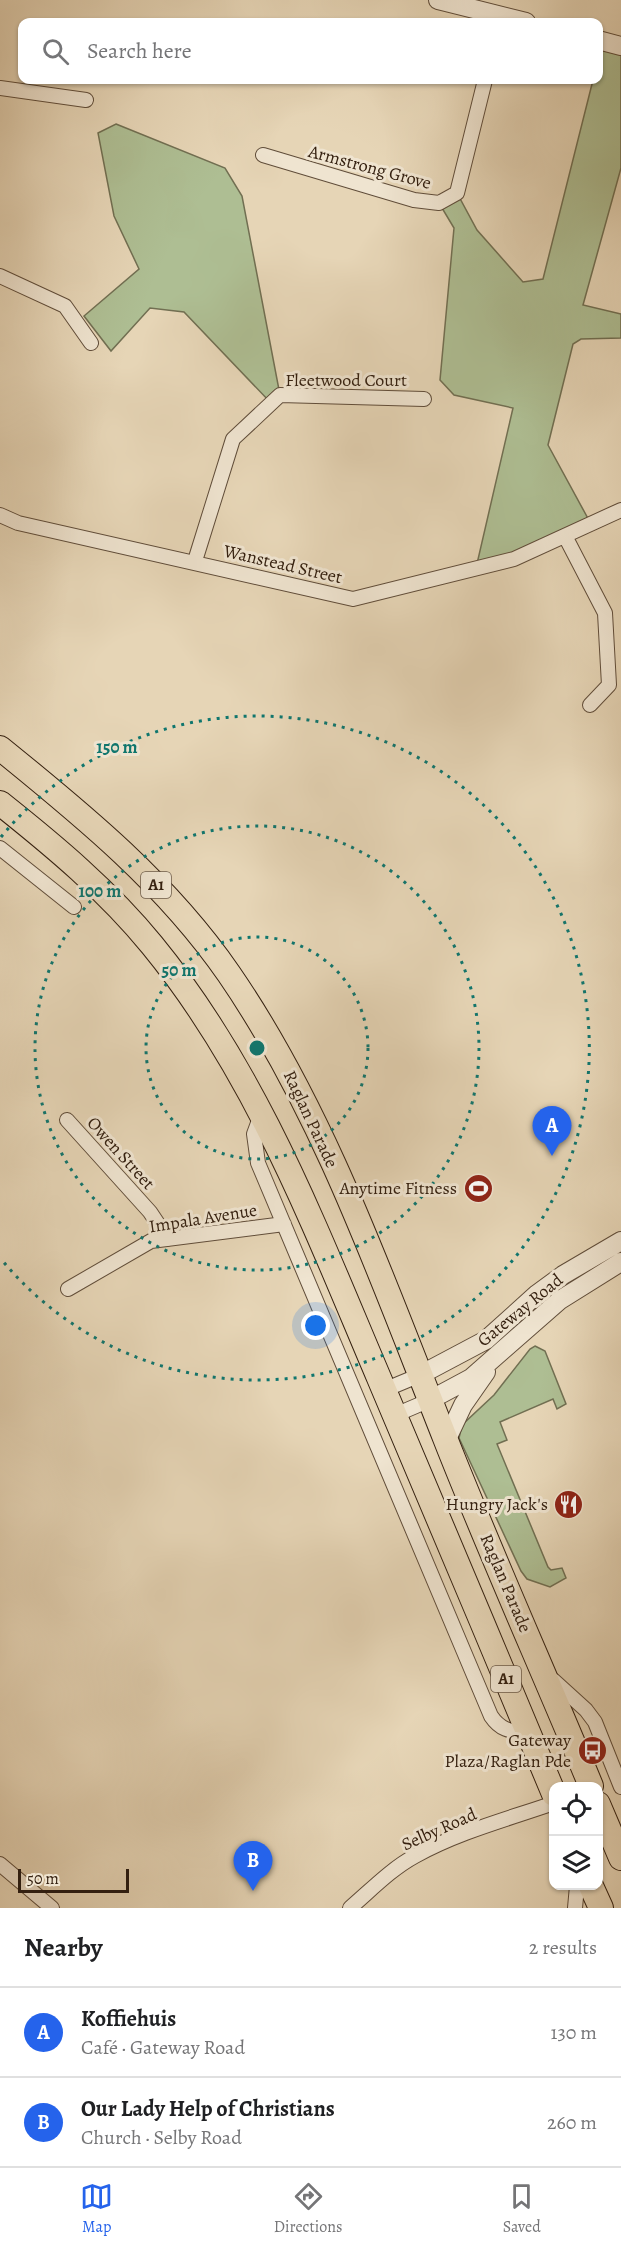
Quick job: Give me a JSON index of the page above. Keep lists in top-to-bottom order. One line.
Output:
{"streets":{"highway":["A1","Raglan Parade"],"street":["Armstrong Grove","Fleetwood Court","Wanstead Street","Owen Street","Impala Avenue","Gateway Road","Selby Road"]},"crossings":[["Fleetwood Court","Wanstead Street"],["Raglan Parade","Gateway Road"],["Owen Street","Impala Avenue"]],"places":{"sports":["Anytime Fitness"],"restaurant":["Hungry Jack's"],"bus stop":["Gateway Plaza/Raglan Pde"]},"scale_bar":"50 m","page":{"search":"Search here","pins":["A","B"],"scale":"50 m","heading":["Nearby","2 results"],"list":[{"mark":"A","name":"Koffiehuis","note":"Café · Gateway Road","value":"130 m"},{"mark":"B","name":"Our Lady Help of Christians","note":"Church · Selby Road","value":"260 m"}],"nav":["Map","Directions","Saved"]},"rings":["150 m","100 m","50 m"]}
